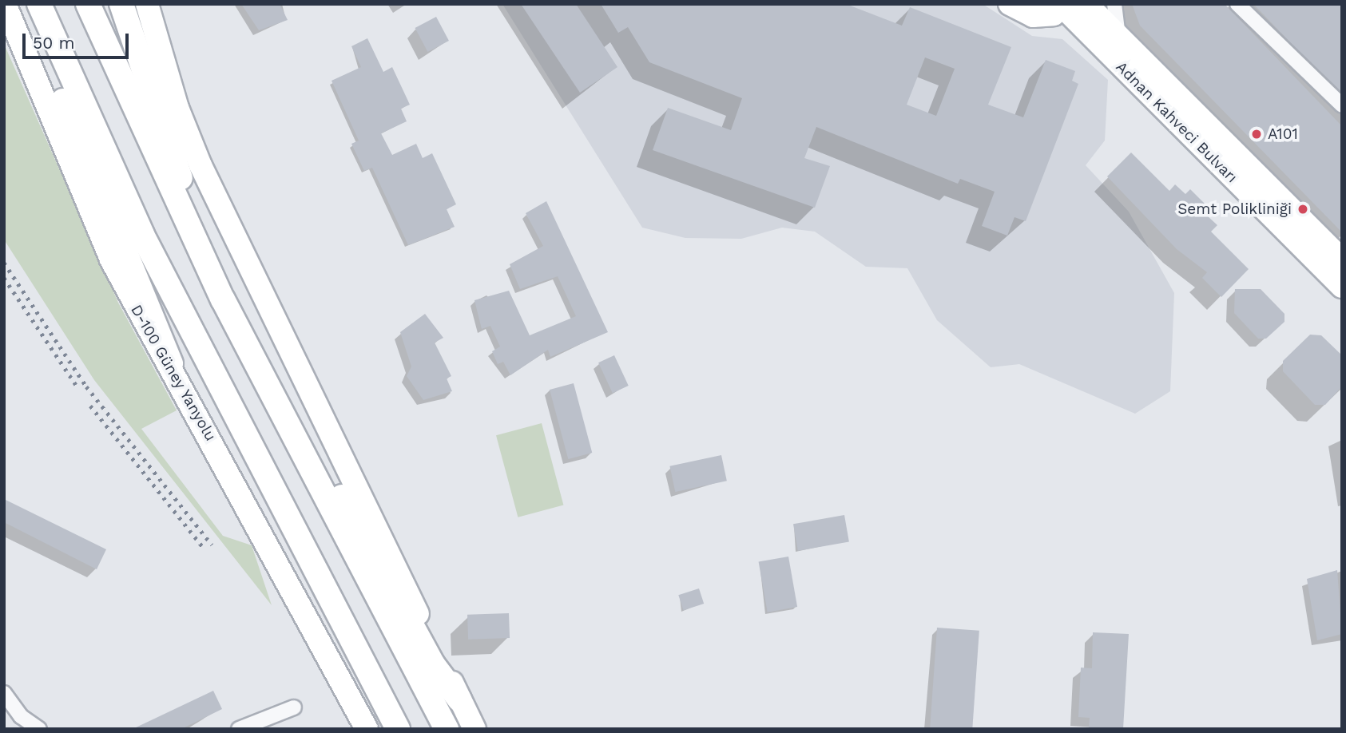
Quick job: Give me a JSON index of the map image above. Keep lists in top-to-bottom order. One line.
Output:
{"streets":{"main road":["Adnan Kahveci Bulvarı","D-100 Güney Yanyolu"]},"places":["A101","Semt Polikliniği"],"scale_bar":"50 m"}
